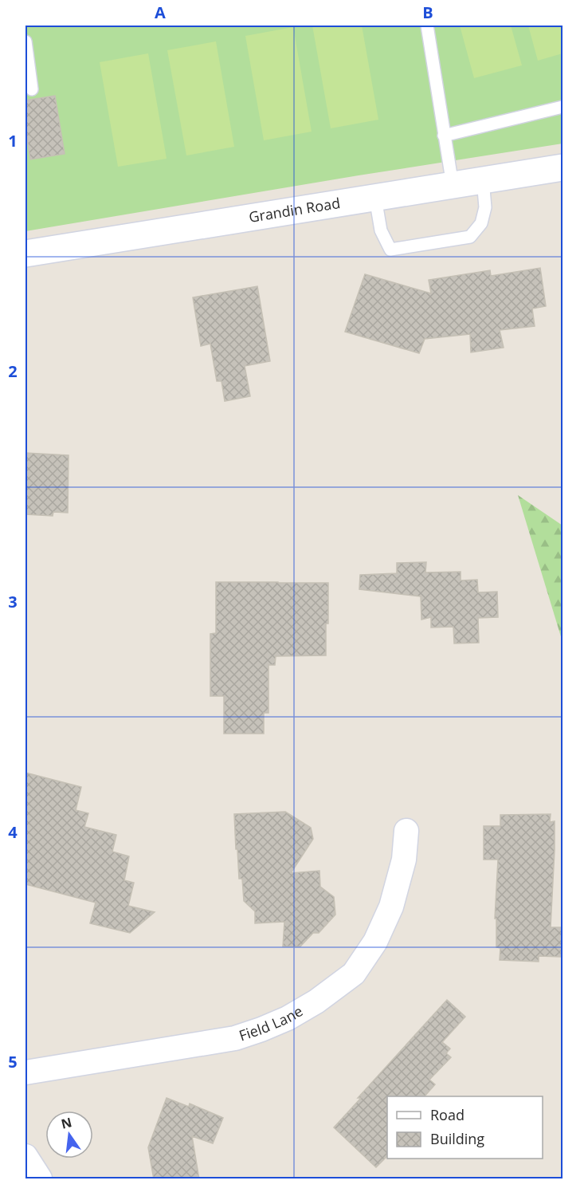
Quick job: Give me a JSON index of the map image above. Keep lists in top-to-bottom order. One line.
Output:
{"streets":{"street":["Grandin Road","Field Lane"]},"legend":["Road","Building"],"north":"top","grid":{"columns":["A","B"],"rows":["1","2","3","4","5"]}}
